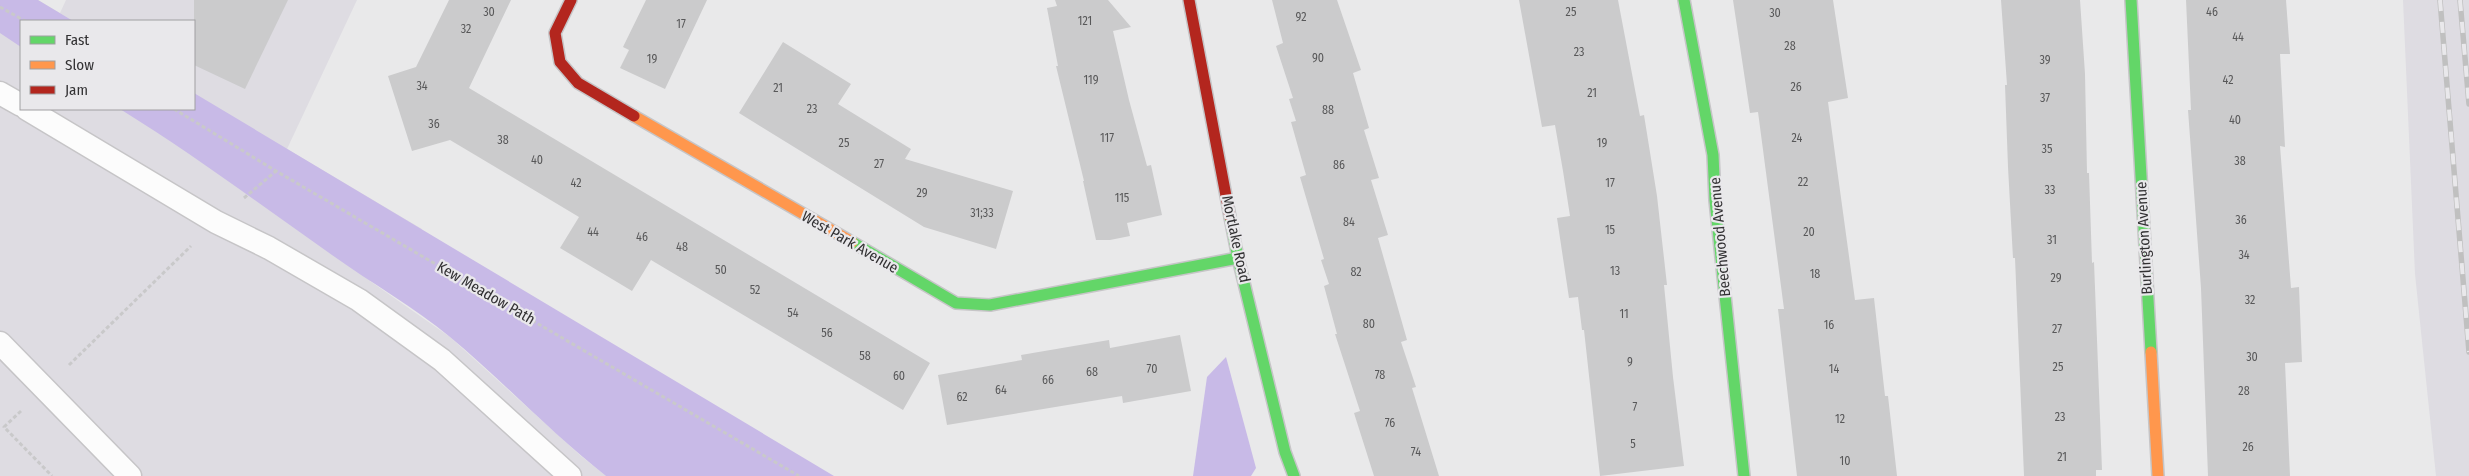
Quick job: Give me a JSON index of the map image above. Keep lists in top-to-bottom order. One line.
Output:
{"streets":{"main road":["Beechwood Avenue","Burlington Avenue","Mortlake Road","West Park Avenue"],"path":["Kew Meadow Path"]},"crossings":[["Mortlake Road","West Park Avenue"]],"house_numbers":["30","25","46","30","92","121","17","32","44","28","23","90","19","39","119","42","34","26","21","21","37","23","88","40","36","117","24","38","25","19","35","40","38","27","86","22","42","17","33","29","115","31;33","36","84","15","44","20","46","31","48","34","50","13","82","18","29","52","32","54","11","80","16","27","56","58","30","9","25","70","14","68","78","60","66","64","28","62","7","23","12","76","5","26","74","21","10"],"legend":["Fast","Slow","Jam"]}
